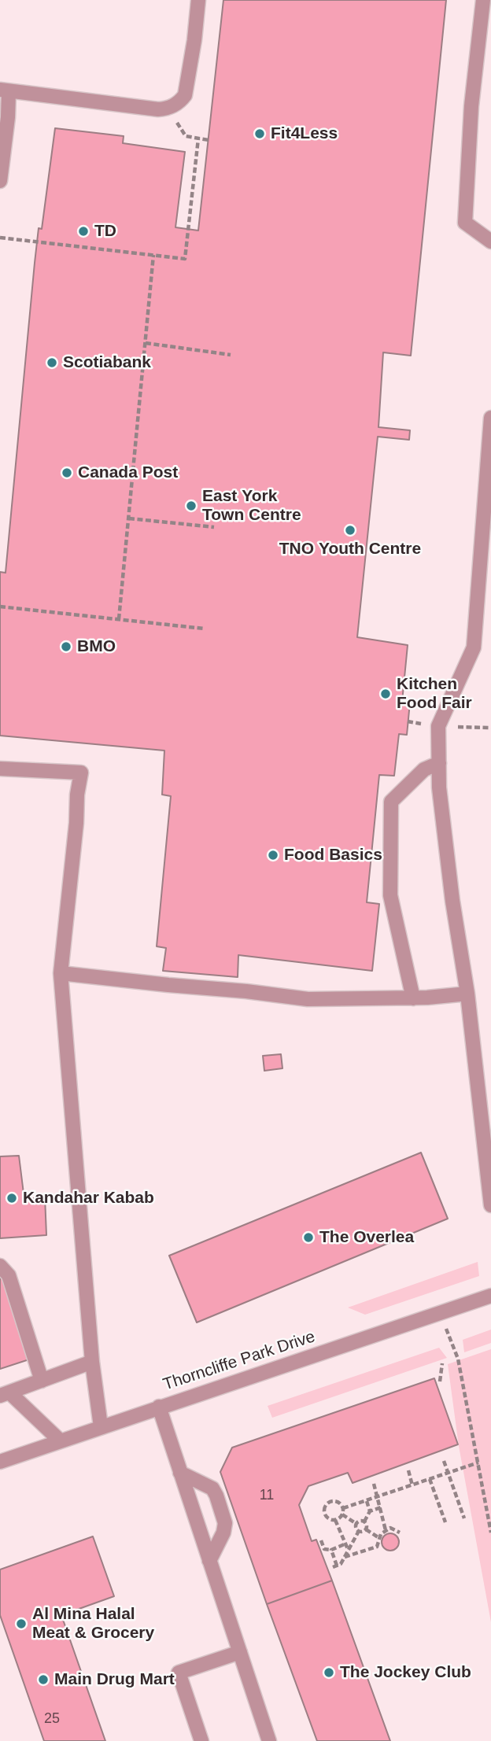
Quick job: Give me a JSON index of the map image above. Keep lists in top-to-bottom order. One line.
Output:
{"streets":{"street":["Thorncliffe Park Drive"]},"places":["Fit4Less","TD","Scotiabank","Canada Post","East York Town Centre","TNO Youth Centre","BMO","Kitchen Food Fair","Food Basics","Kandahar Kabab","The Overlea","Al Mina Halal Meat & Grocery","The Jockey Club","Main Drug Mart"],"house_numbers":["11","25"]}
